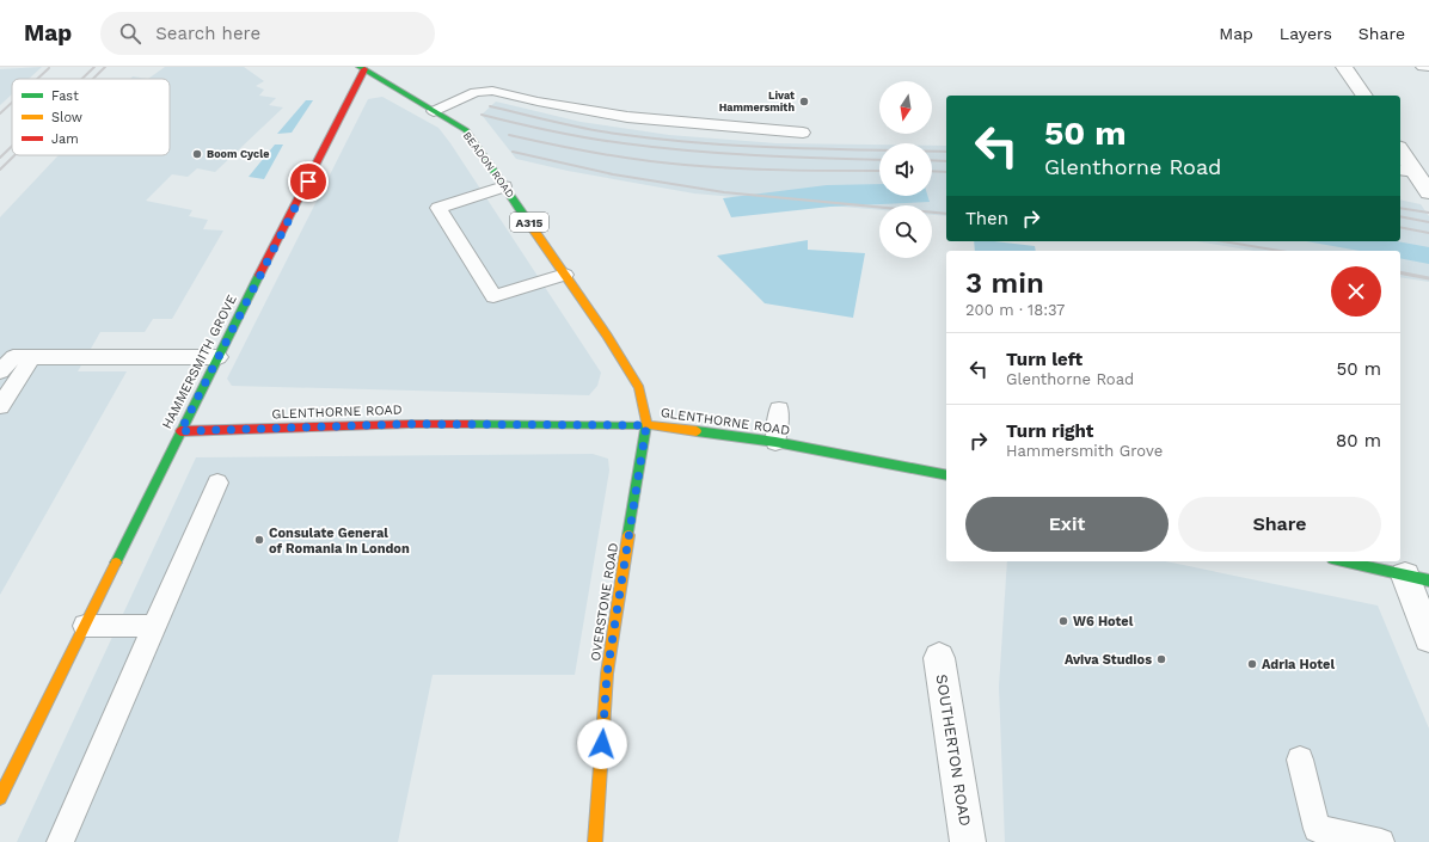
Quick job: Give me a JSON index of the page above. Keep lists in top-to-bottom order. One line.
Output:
{"streets":{"street":["BEADON ROAD","A315","HAMMERSMITH GROVE","GLENTHORNE ROAD","OVERSTONE ROAD","SOUTHERTON ROAD"]},"crossings":[["BEADON ROAD","HAMMERSMITH GROVE"],["BEADON ROAD","GLENTHORNE ROAD"],["BEADON ROAD","OVERSTONE ROAD"],["HAMMERSMITH GROVE","GLENTHORNE ROAD"],["GLENTHORNE ROAD","OVERSTONE ROAD"]],"places":["Livat Hammersmith","Boom Cycle","Consulate General of Romania in London","W6 Hotel","Aviva Studios","Adria Hotel"],"legend":["Fast","Slow","Jam"],"north":"bottom","page":{"header":"Map","search":"Search here","nav":["Map","Layers","Share"],"turn":["50 m","Glenthorne Road"],"then":"Then","heading":["3 min","200 m · 18:37"],"list":[{"name":"Turn left","note":"Glenthorne Road","value":"50 m"},{"name":"Turn right","note":"Hammersmith Grove","value":"80 m"}],"buttons":["Exit","Share"]}}
